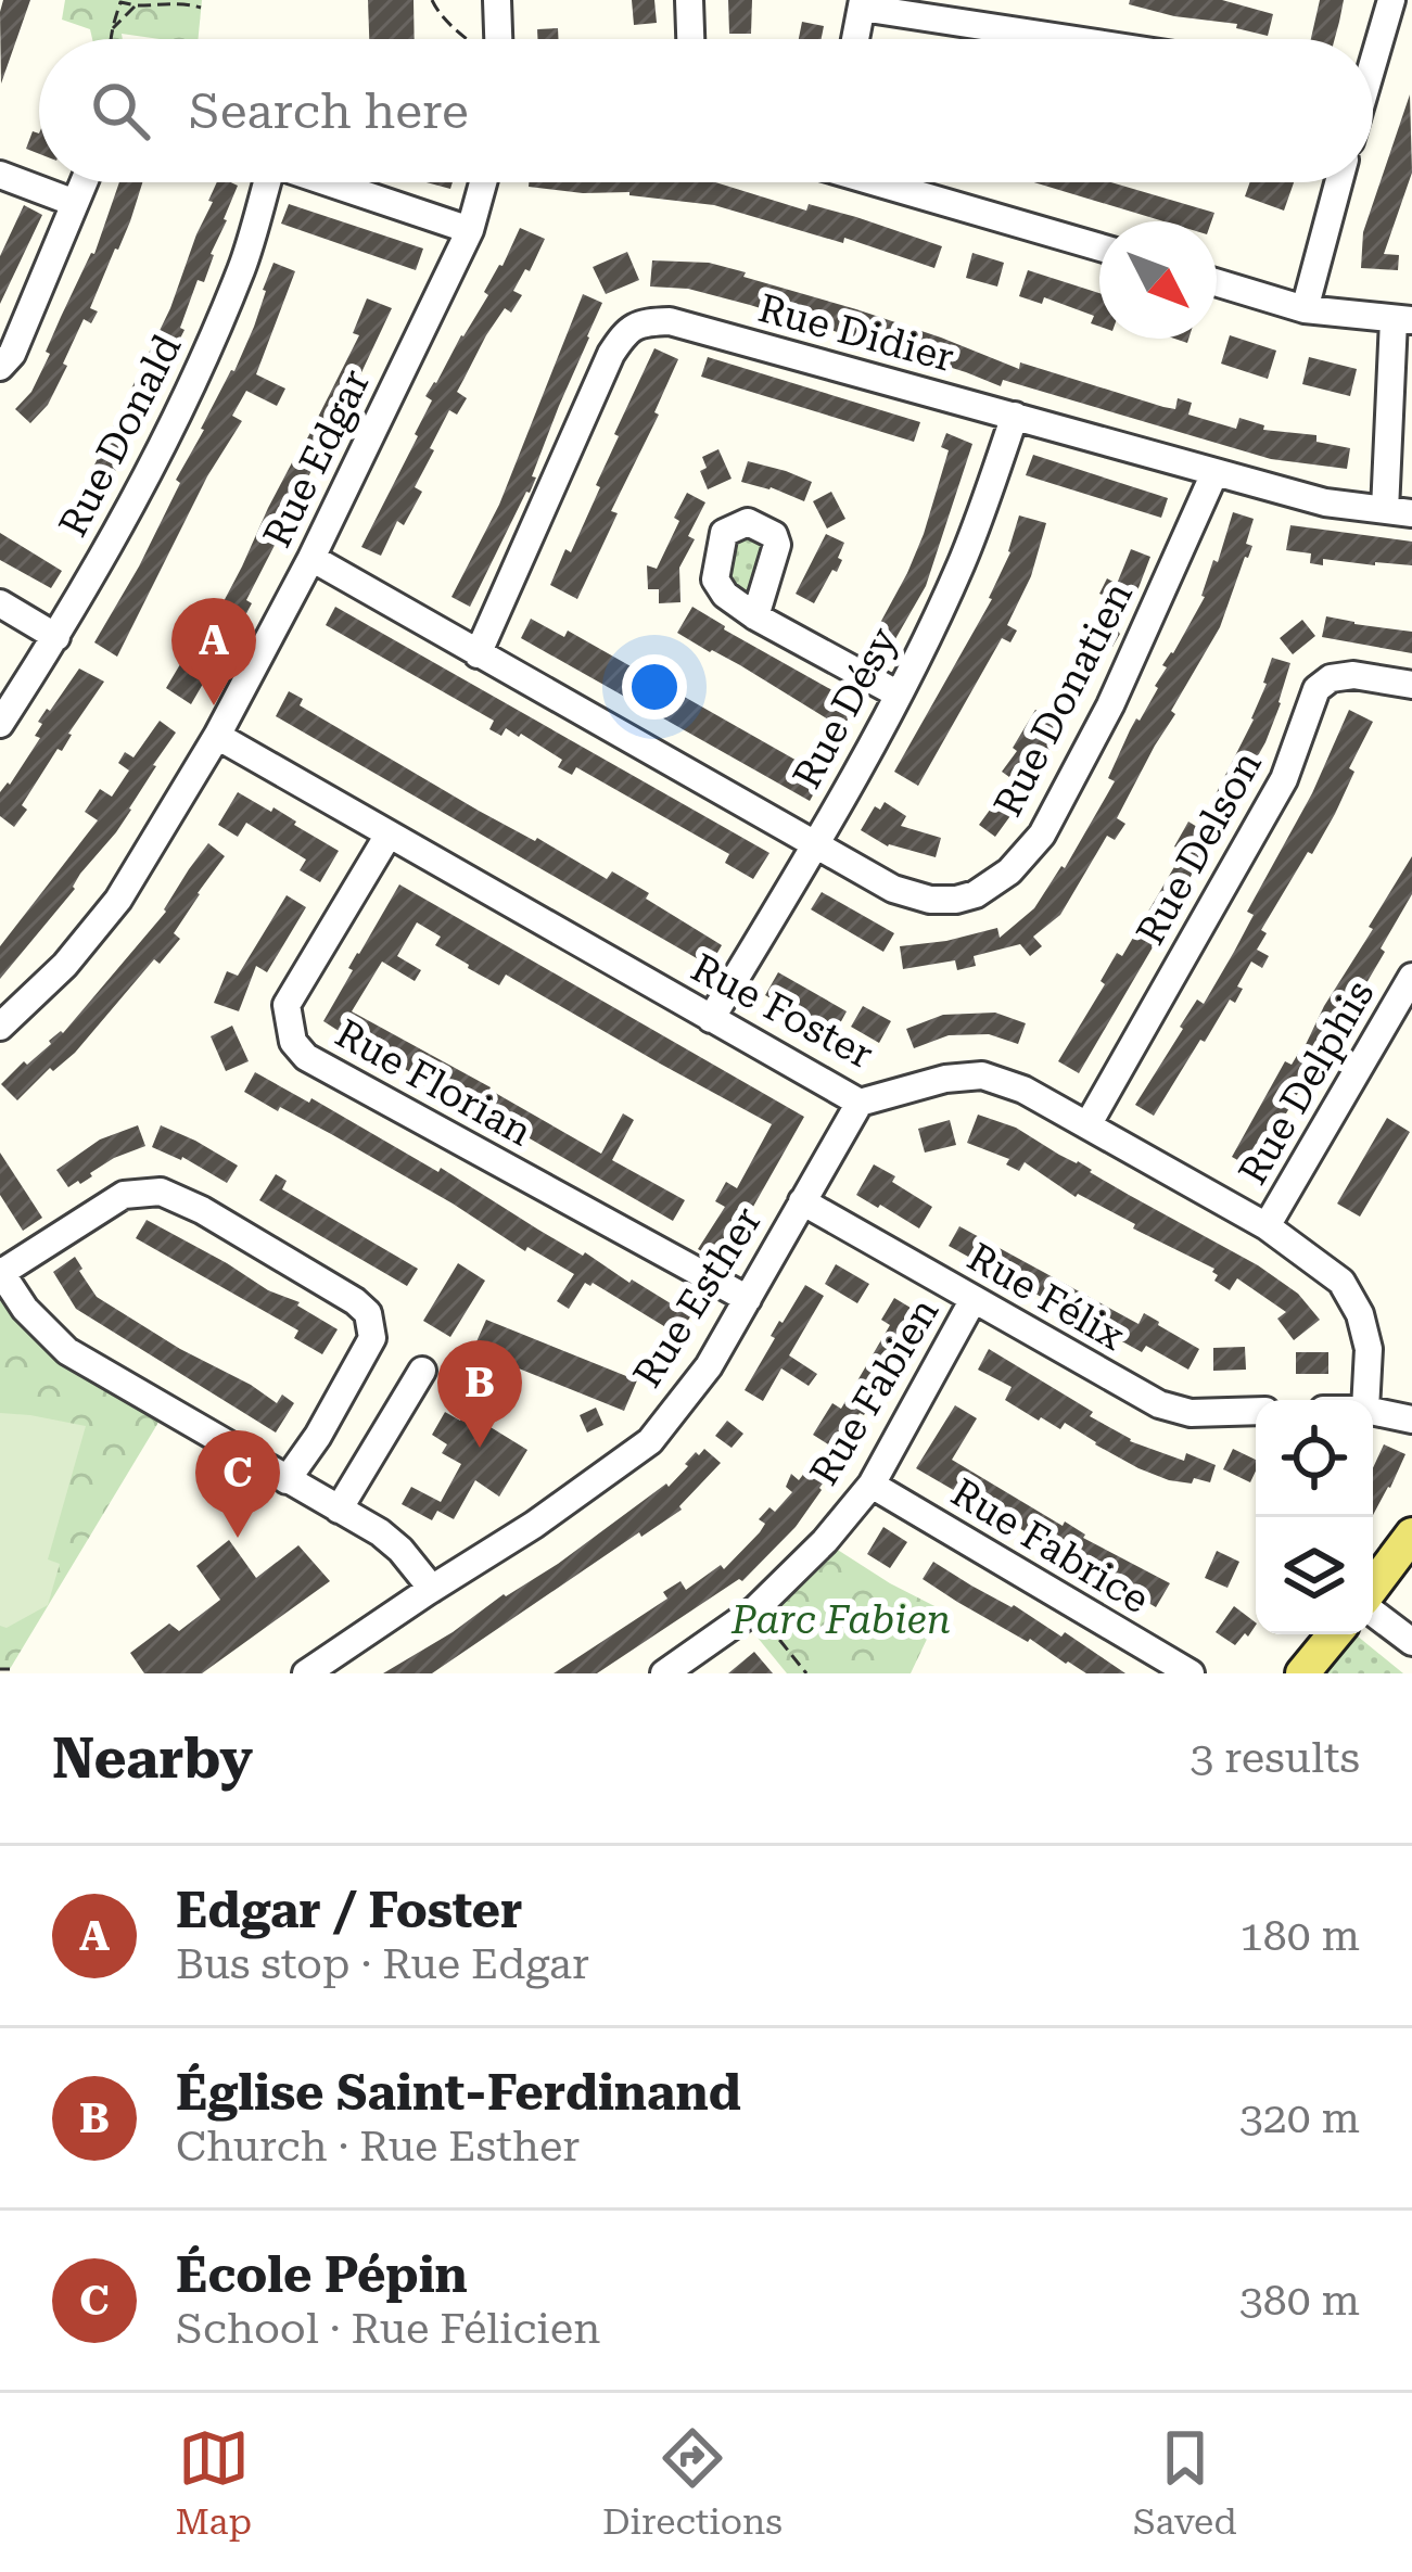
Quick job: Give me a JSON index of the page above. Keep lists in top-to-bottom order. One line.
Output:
{"streets":{"street":["Rue Didier","Rue Donald","Rue Edgar","Rue Donatien","Rue Désy","Rue Delson","Rue Foster","Rue Florian","Rue Delphis","Rue Félix","Rue Esther","Rue Fabien","Rue Fabrice"]},"crossings":[["Rue Didier","Rue Donatien"],["Rue Didier","Rue Désy"],["Rue Edgar","Rue Donatien"],["Rue Edgar","Rue Foster"],["Rue Donatien","Rue Désy"],["Rue Désy","Rue Foster"],["Rue Delson","Rue Foster"],["Rue Foster","Rue Florian"],["Rue Foster","Rue Delphis"],["Rue Foster","Rue Esther"],["Rue Florian","Rue Esther"],["Rue Félix","Rue Esther"],["Rue Félix","Rue Fabien"],["Rue Fabien","Rue Fabrice"]],"parks":["Parc Fabien"],"north":"bottom right","page":{"search":"Search here","pins":["A","B","C"],"heading":["Nearby","3 results"],"list":[{"mark":"A","name":"Edgar / Foster","note":"Bus stop · Rue Edgar","value":"180 m"},{"mark":"B","name":"Église Saint-Ferdinand","note":"Church · Rue Esther","value":"320 m"},{"mark":"C","name":"École Pépin","note":"School · Rue Félicien","value":"380 m"}],"nav":["Map","Directions","Saved"]}}
